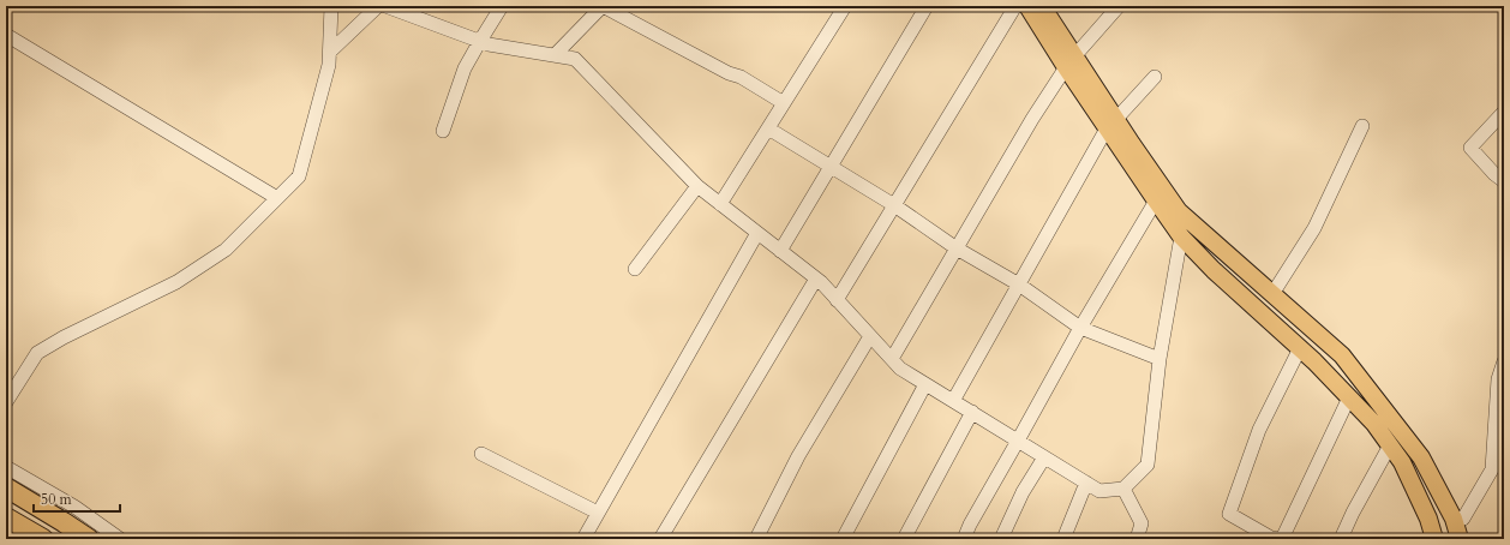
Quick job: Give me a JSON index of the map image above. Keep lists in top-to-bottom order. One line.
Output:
{"scale_bar":"50 m"}
